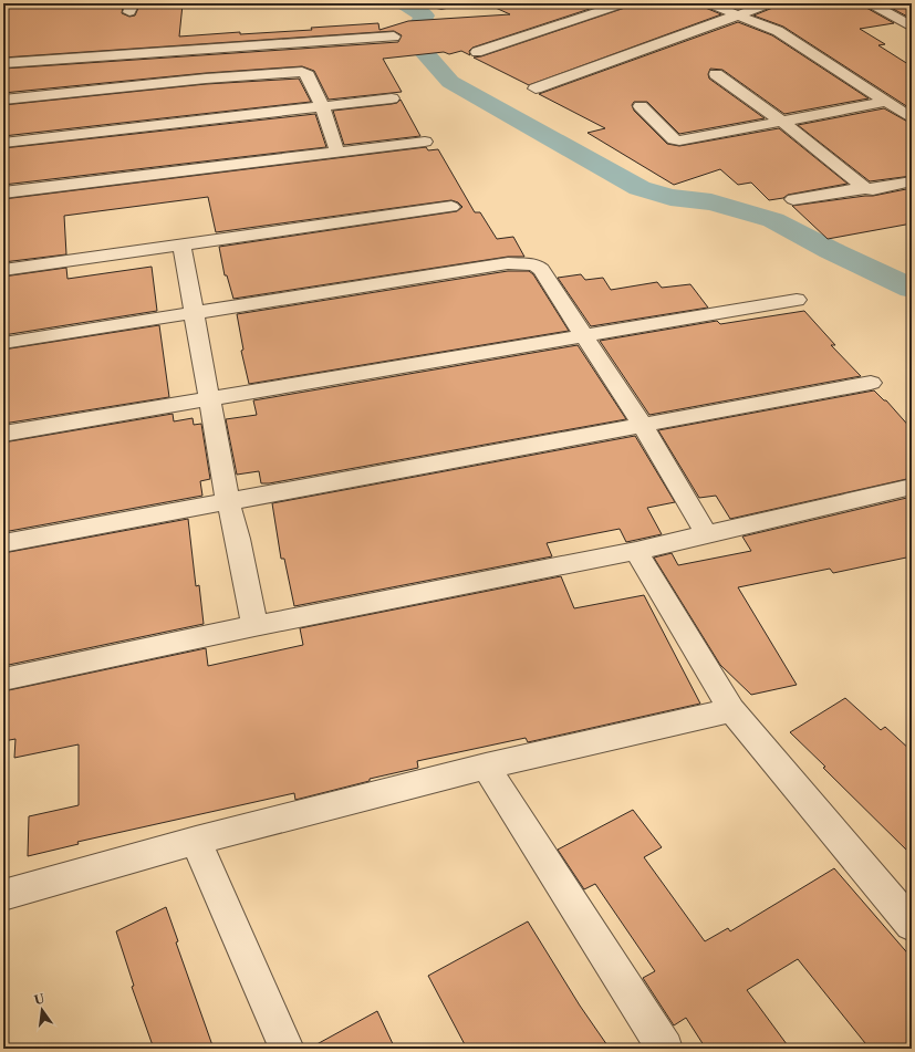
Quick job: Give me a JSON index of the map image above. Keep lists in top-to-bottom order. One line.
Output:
{"north":"top"}
